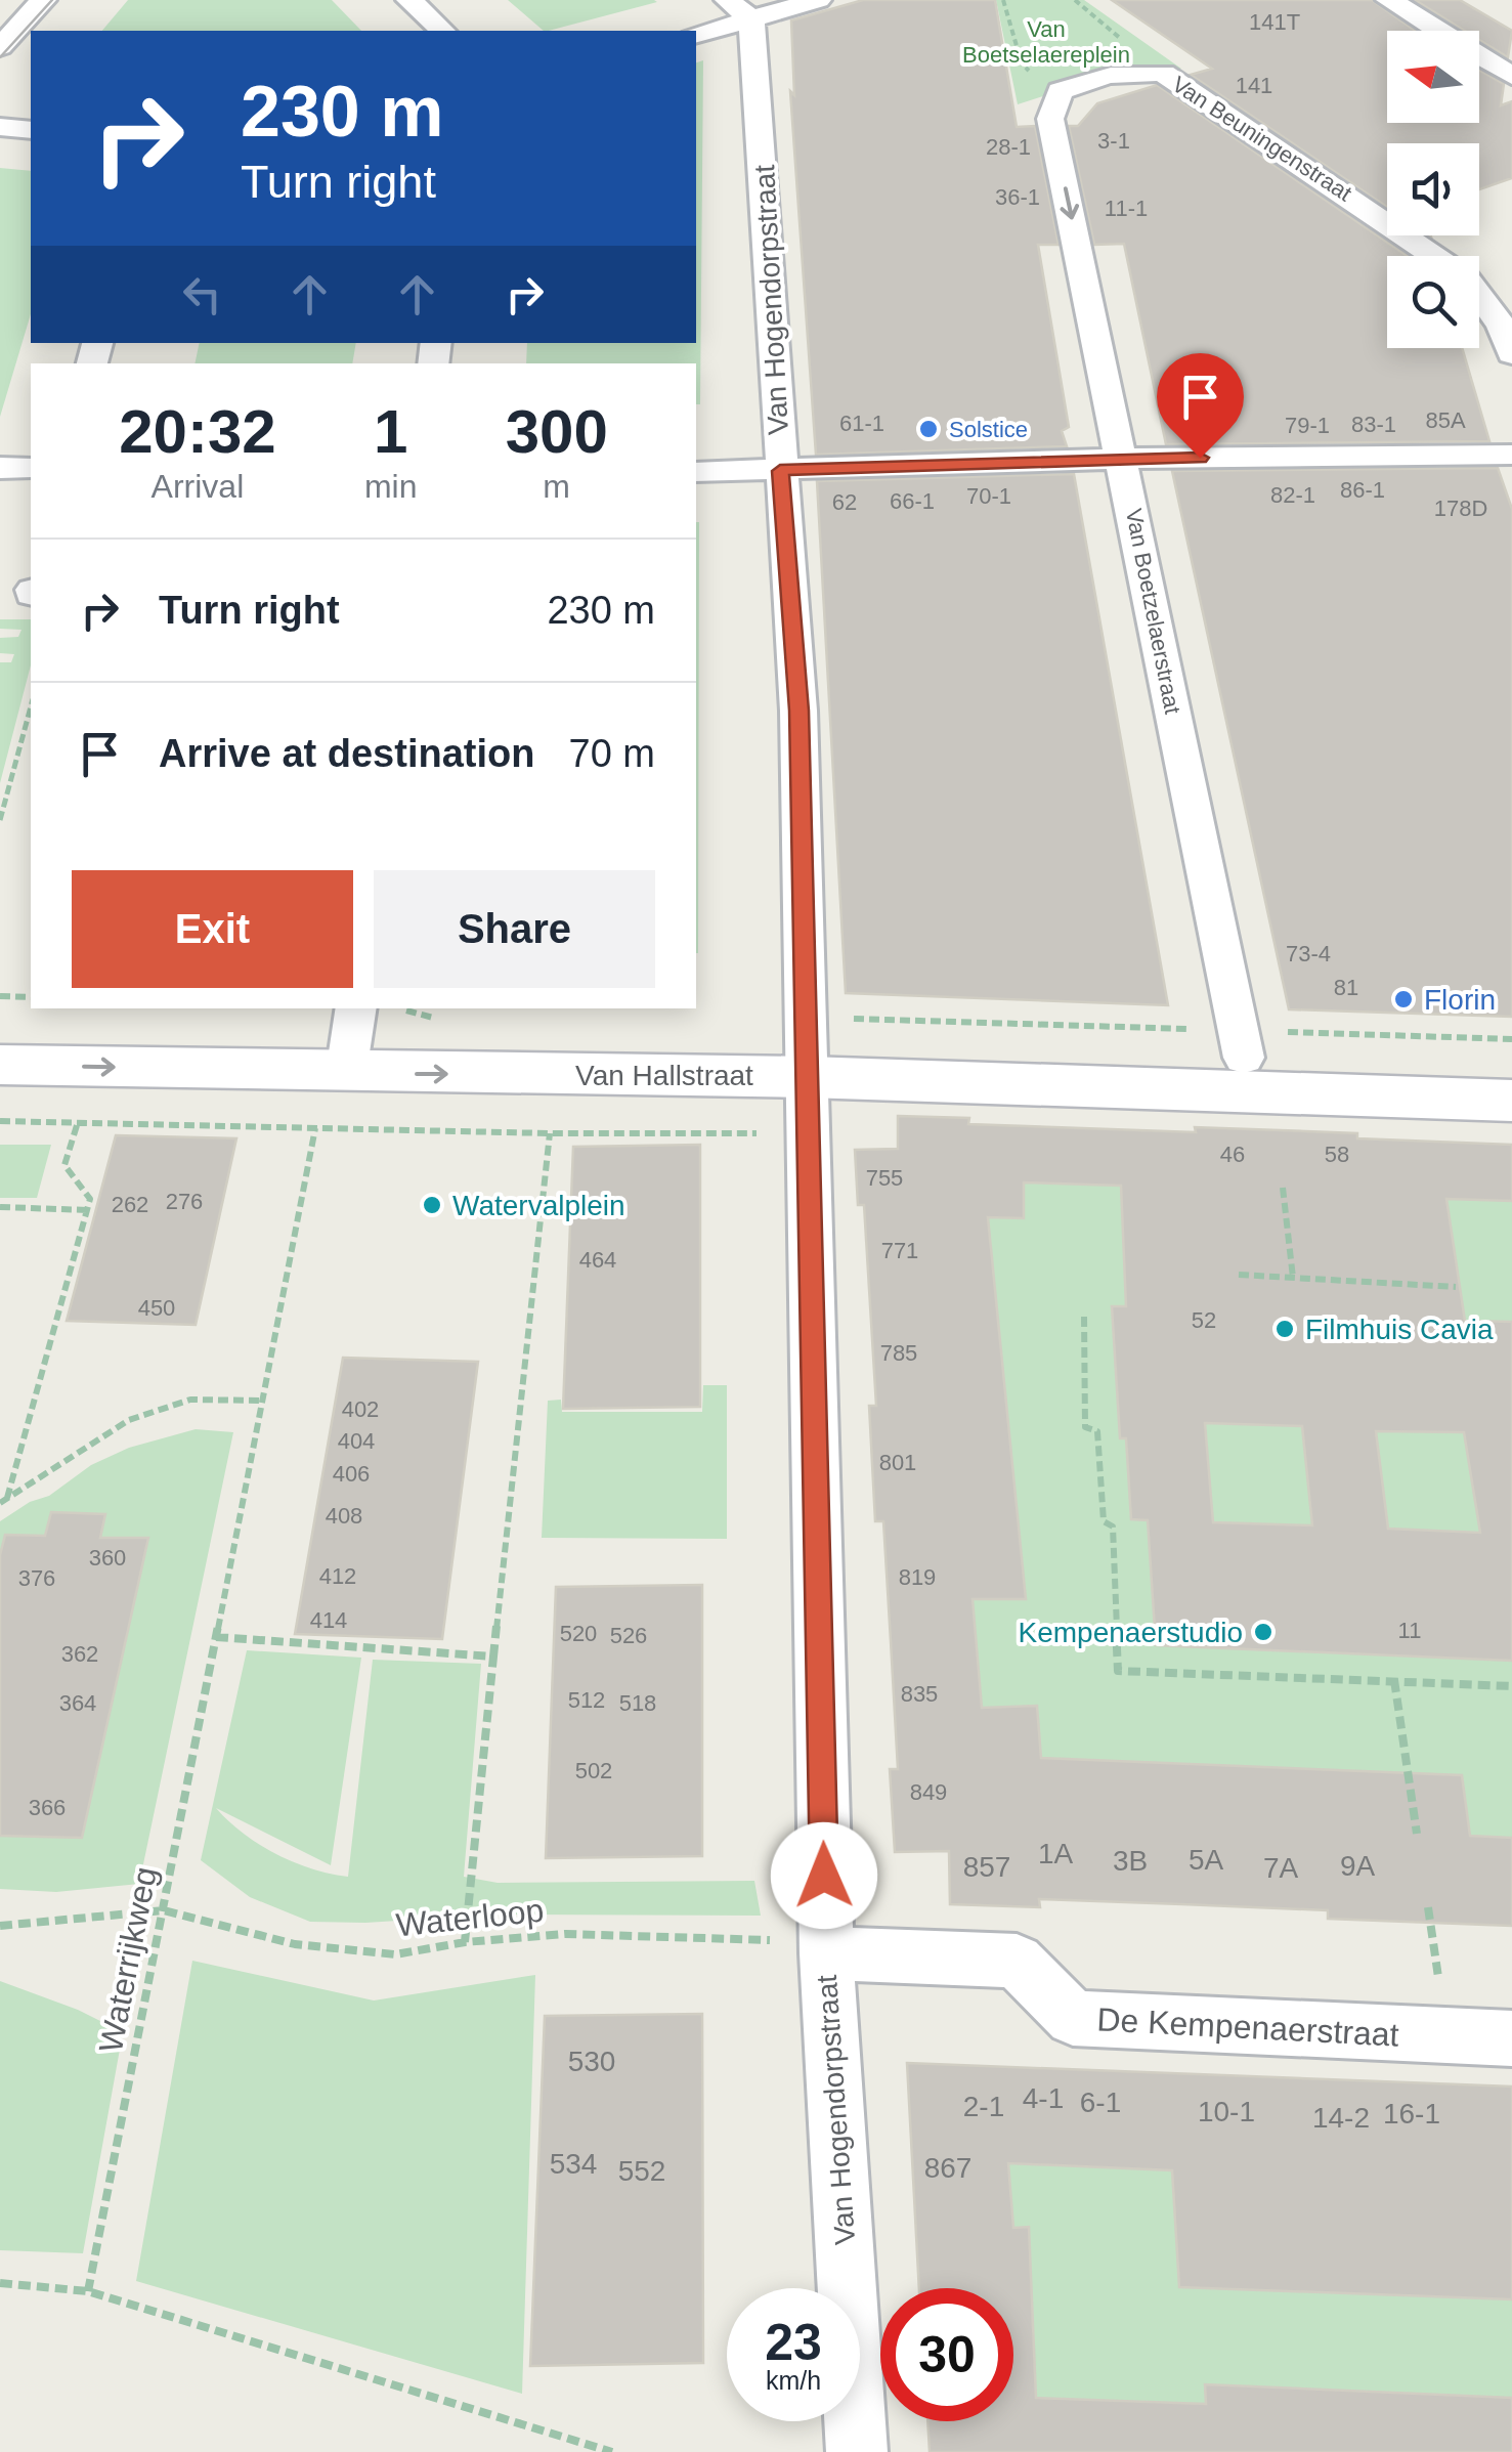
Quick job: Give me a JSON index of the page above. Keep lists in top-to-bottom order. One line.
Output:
{"streets":{"street":["Van Beuningenstraat","Van Hogendorpstraat","Van Boetzelaerstraat","Van Hallstraat","De Kempenaerstraat"],"path":["Waterloop","Waterrijkweg"]},"crossings":[["Van Beuningenstraat","Van Boetzelaerstraat"],["Van Hogendorpstraat","Van Hallstraat"],["Van Hogendorpstraat","Waterloop"],["Van Hogendorpstraat","De Kempenaerstraat"],["Van Boetzelaerstraat","Van Hallstraat"],["Waterloop","Waterrijkweg"],["Waterloop","De Kempenaerstraat"]],"one_way":["Van Boetzelaerstraat"],"parks":["Van Boetselaereplein"],"places":["Solstice","Florin","Watervalplein","Filmhuis Cavia","Kempenaerstudio"],"house_numbers":["141T","141","3-1","28-1","36-1","11-1","85A","61-1","83-1","79-1","86-1","82-1","70-1","66-1","62","178D","73-4","81","46","58","755","276","262","771","464","450","52","785","402","404","801","406","408","360","412","819","376","414","11","520","526","362","835","512","364","518","502","849","366","1A","5A","3B","9A","857","7A","530","4-1","6-1","2-1","10-1","16-1","14-2","534","867","552"],"north":"left","page":{"turn":["230 m","Turn right"],"eta":["20:32","Arrival","1","min","300","m"],"list":[{"name":"Turn right","value":"230 m"},{"name":"Arrive at destination","value":"70 m"}],"buttons":["Exit","Share"],"speed":"23 km/h","limit":"30"}}
